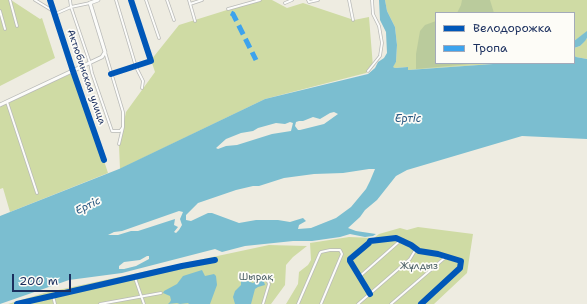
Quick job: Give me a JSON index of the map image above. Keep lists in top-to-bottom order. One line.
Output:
{"streets":{"street":["Актюбинская улица"]},"water":["Ертіс"],"parks":["Жұлдыз","Шырақ"],"legend":["Велодорожка","Тропа"],"scale_bar":"200 m"}
